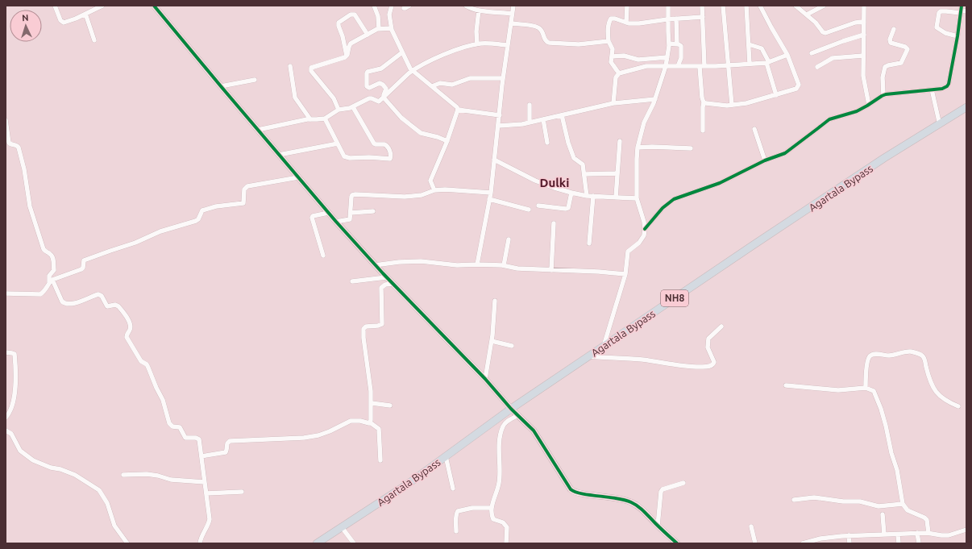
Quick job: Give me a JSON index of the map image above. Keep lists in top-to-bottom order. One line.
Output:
{"streets":{"highway":["Agartala Bypass","NH8"]},"districts":["Dulki"],"north":"top"}
